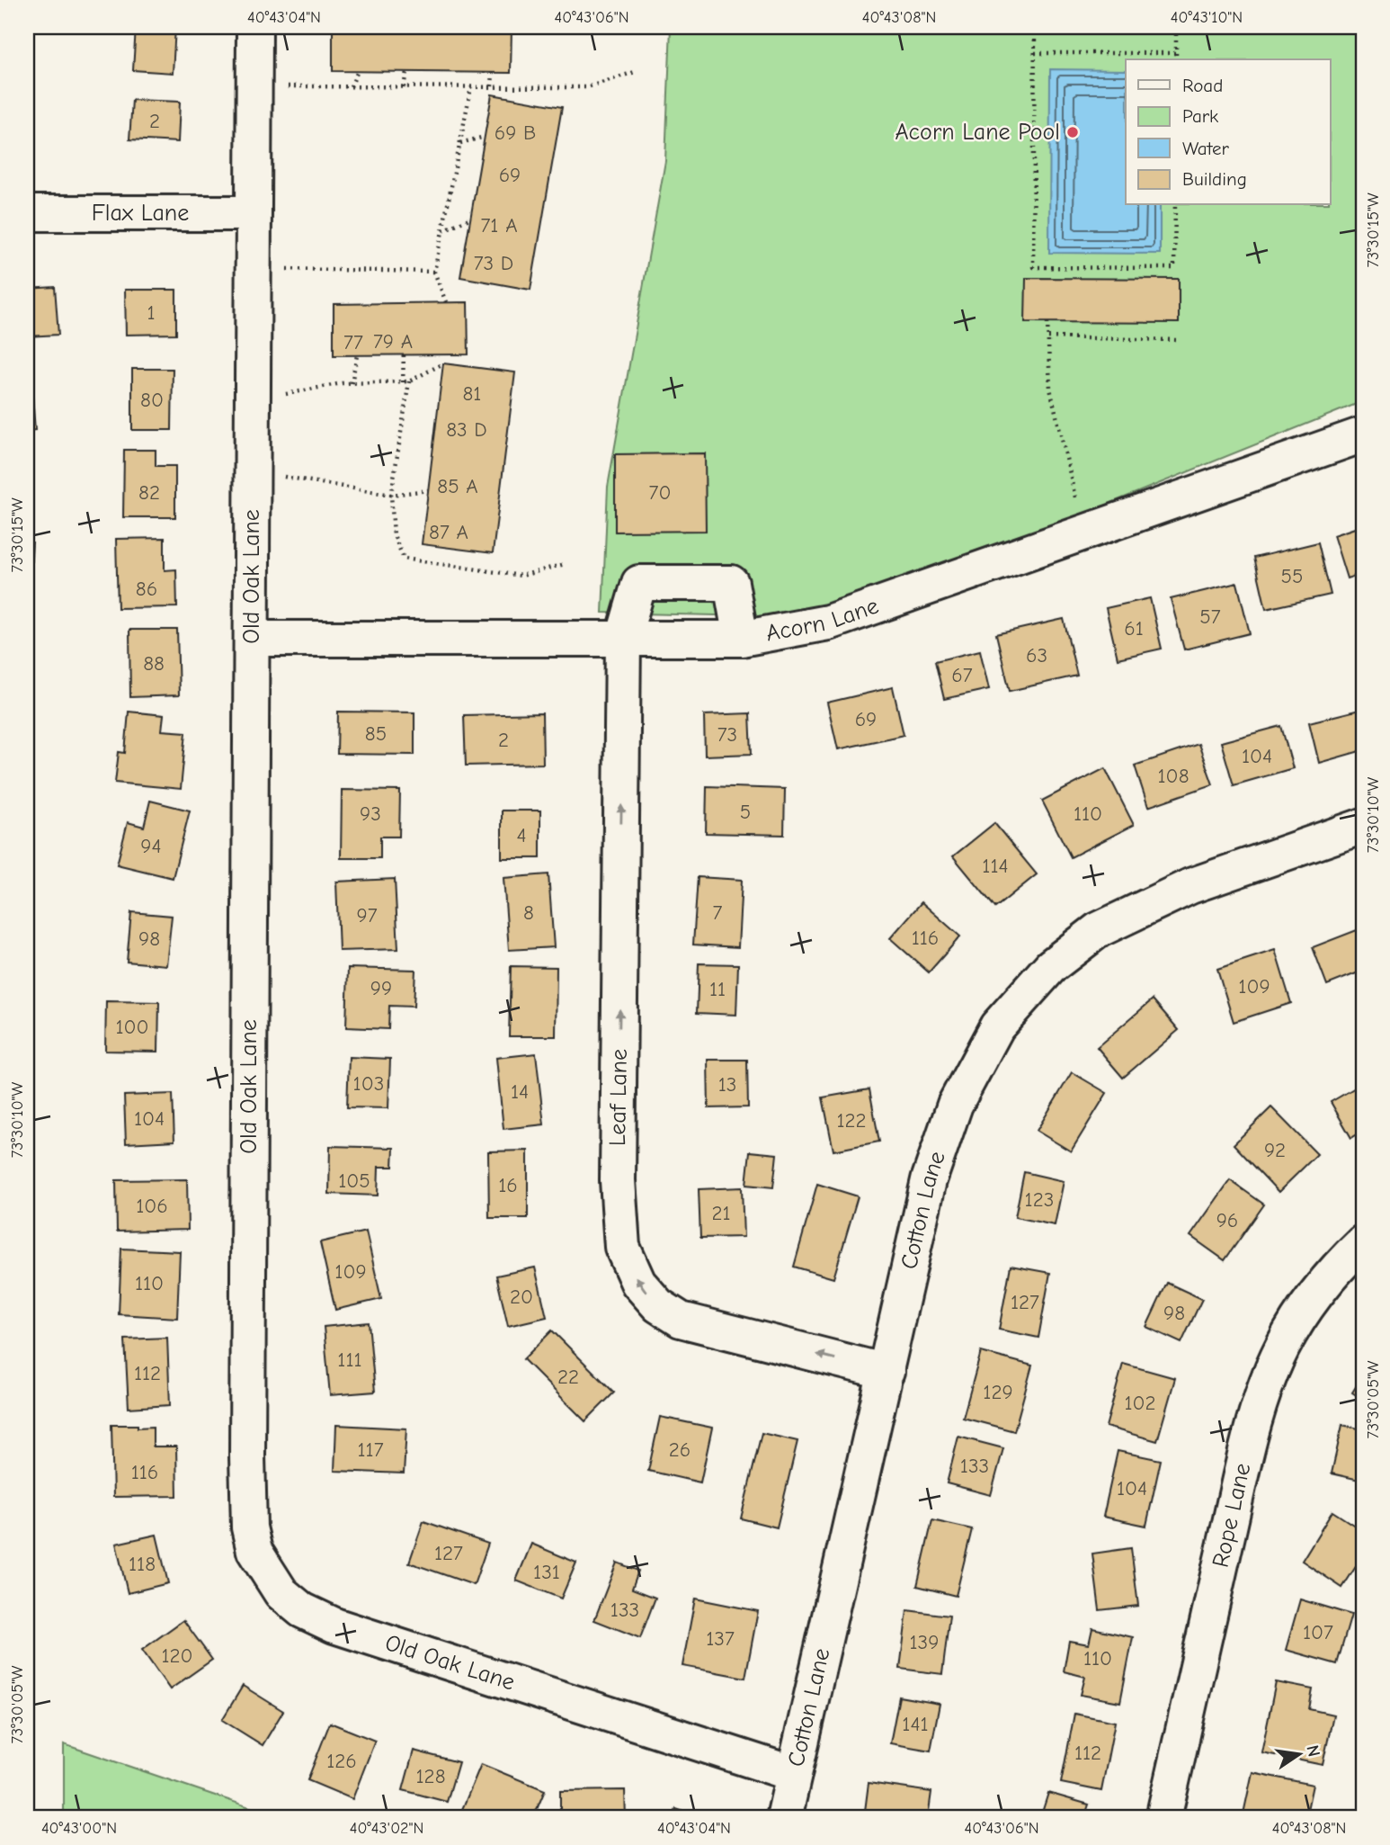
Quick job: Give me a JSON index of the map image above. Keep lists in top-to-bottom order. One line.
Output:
{"streets":{"street":["Flax Lane","Old Oak Lane","Acorn Lane","Leaf Lane","Cotton Lane","Rope Lane"]},"crossings":[["Flax Lane","Old Oak Lane"],["Old Oak Lane","Acorn Lane"],["Old Oak Lane","Cotton Lane"],["Acorn Lane","Leaf Lane"],["Leaf Lane","Cotton Lane"]],"one_way":["Leaf Lane"],"places":["Acorn Lane Pool"],"house_numbers":["2","69 B","69","71 A","73 D","1","79 A","77","81","80","83 D","85 A","82","70","87 A","55","86","57","61","63","88","67","69","85","73","2","104","108","5","93","110","4","94","114","8","7","97","116","98","109","99","11","100","103","13","14","104","122","92","105","16","123","106","21","96","109","110","20","127","98","111","112","22","129","102","117","26","133","116","104","127","118","131","133","107","137","139","120","110","141","112","126","128"],"legend":["Road","Park","Water","Building"],"north":"right","coordinates":["40°43'04\"N","40°43'06\"N","40°43'08\"N","40°43'10\"N","73°30'15\"W","73°30'10\"W","73°30'05\"W","40°43'00\"N","40°43'02\"N"]}
